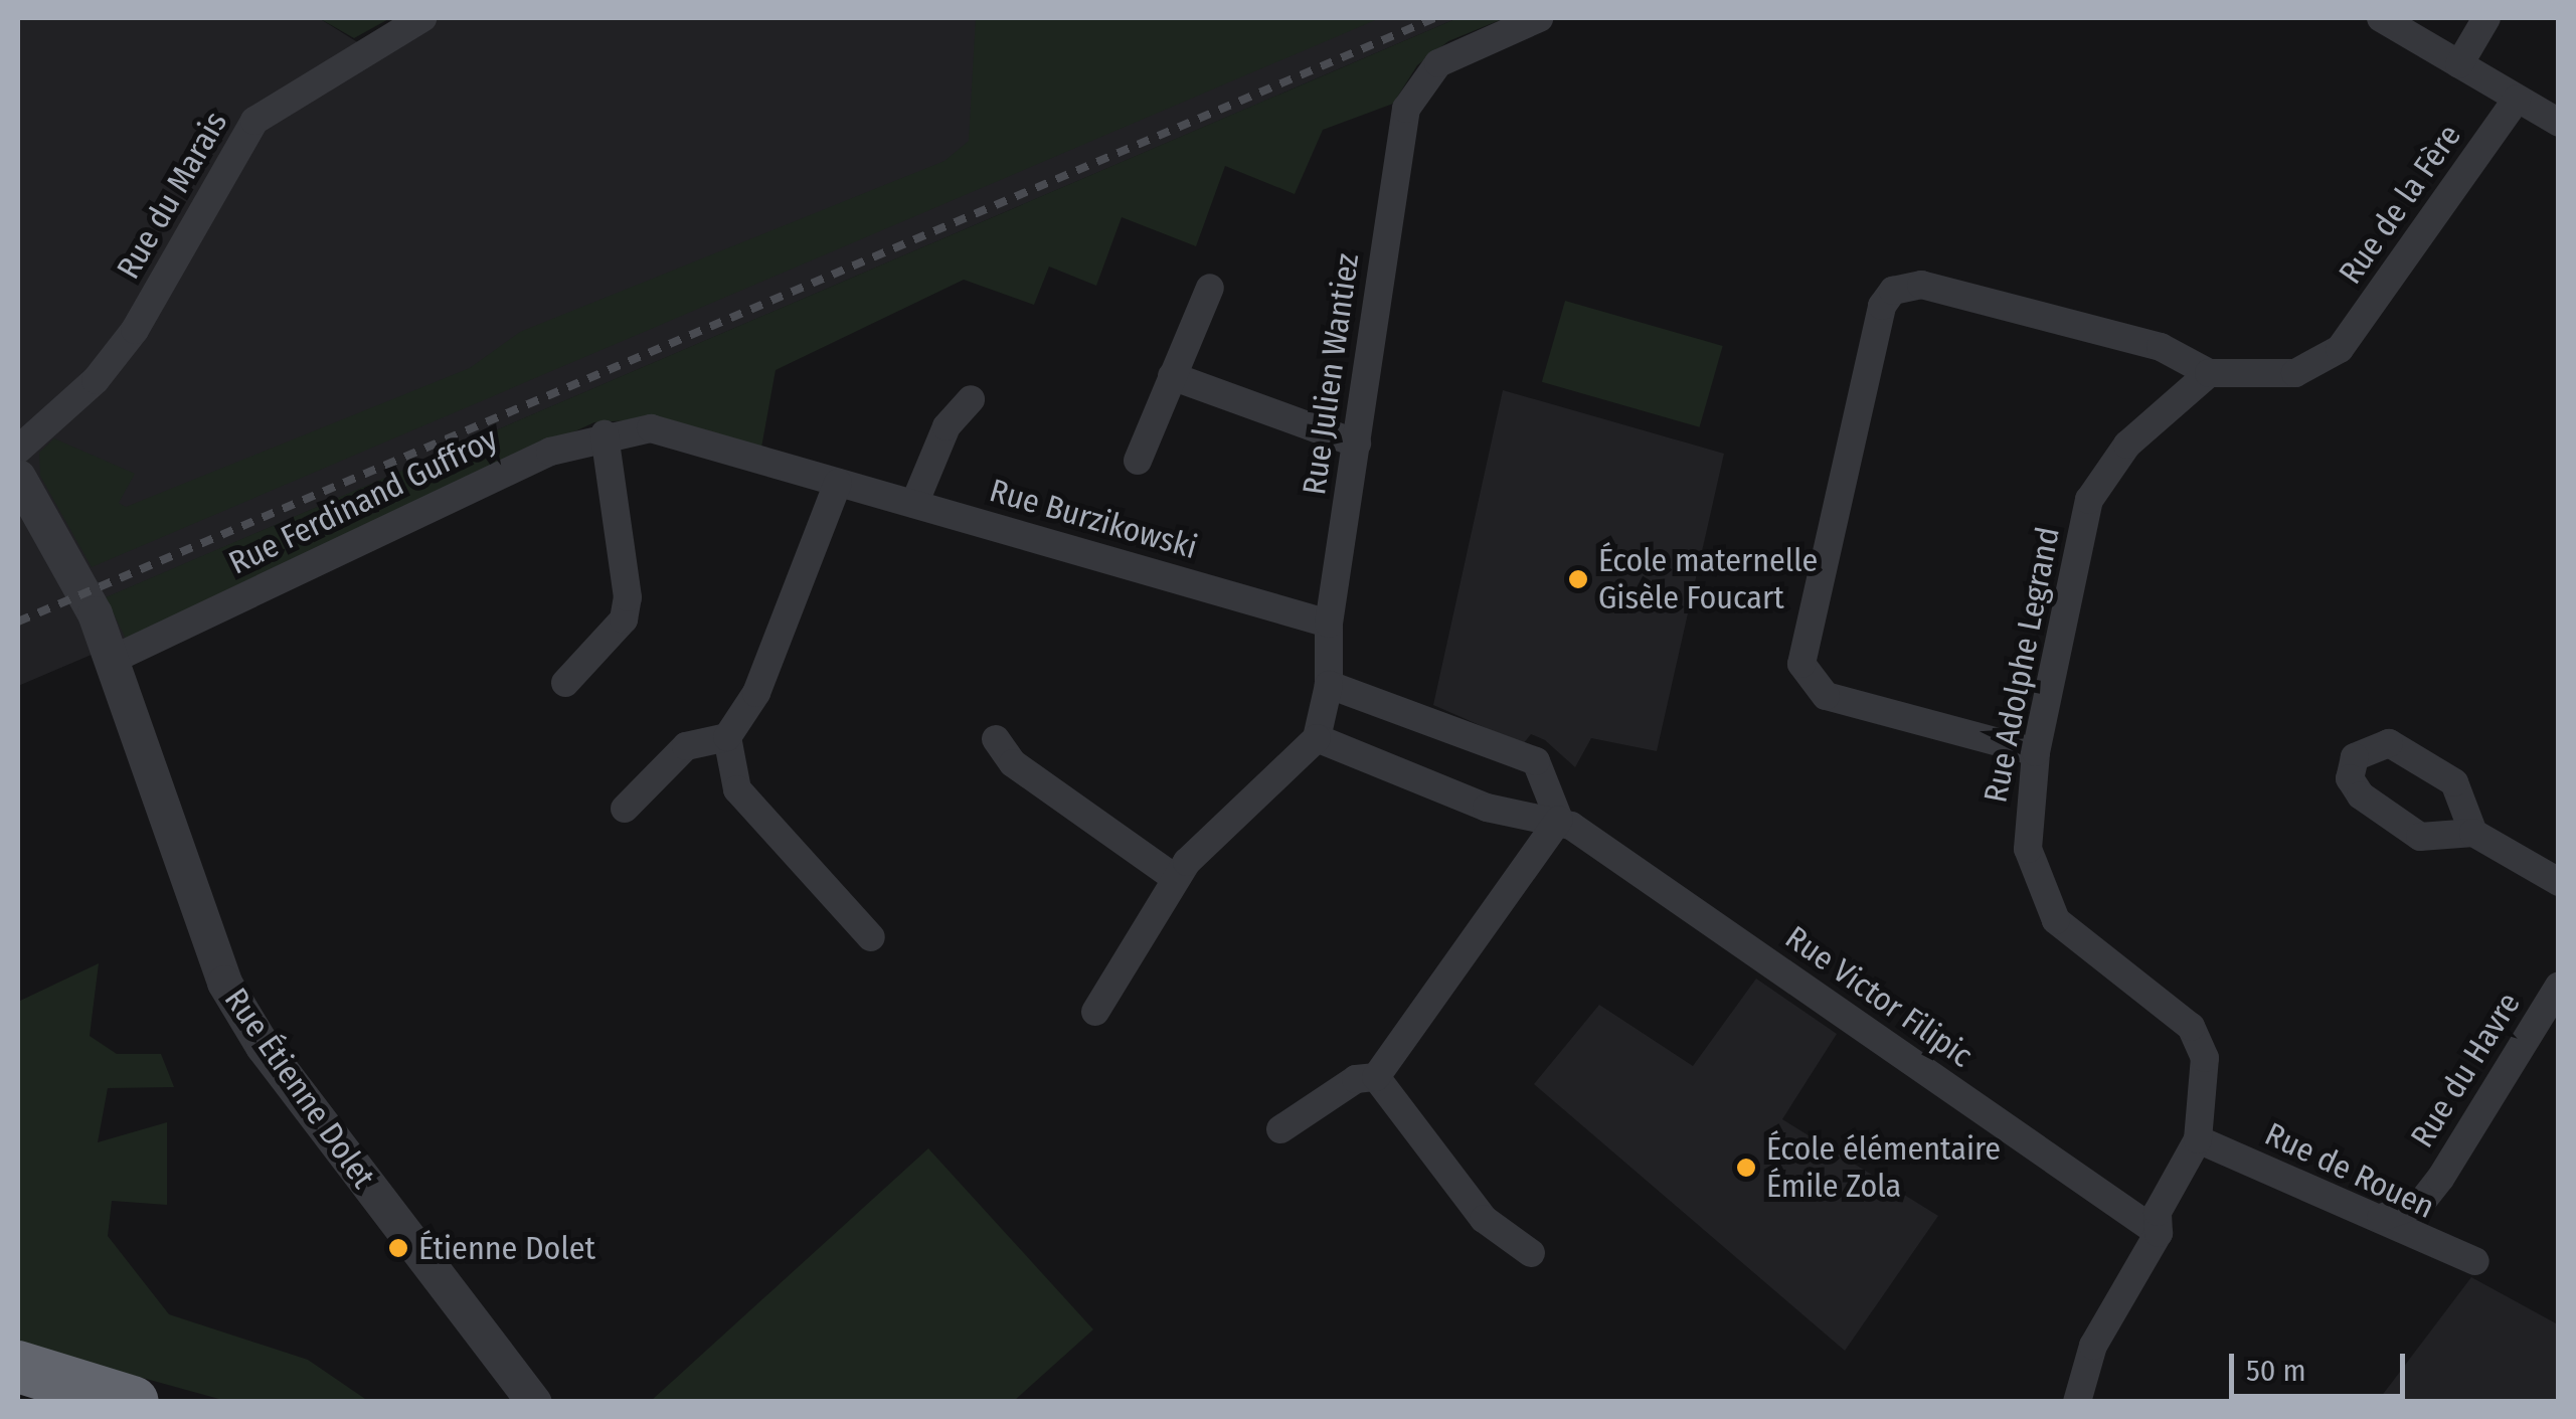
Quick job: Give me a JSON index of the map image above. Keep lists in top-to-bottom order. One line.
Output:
{"streets":{"street":["Rue du Marais","Rue de la Fère","Rue Julien Wantiez","Rue Ferdinand Guffroy","Rue Burzikowski","Rue Adolphe Legrand","Rue Victor Filipic","Rue du Havre","Rue Étienne Dolet","Rue de Rouen"]},"crossings":[["Rue de la Fère","Rue Adolphe Legrand"],["Rue Julien Wantiez","Rue Burzikowski"],["Rue Ferdinand Guffroy","Rue Burzikowski"],["Rue Ferdinand Guffroy","Rue Étienne Dolet"],["Rue Adolphe Legrand","Rue de Rouen"],["Rue du Havre","Rue de Rouen"]],"places":["École maternelle Gisèle Foucart","École élémentaire Émile Zola","Étienne Dolet"],"scale_bar":"50 m"}
